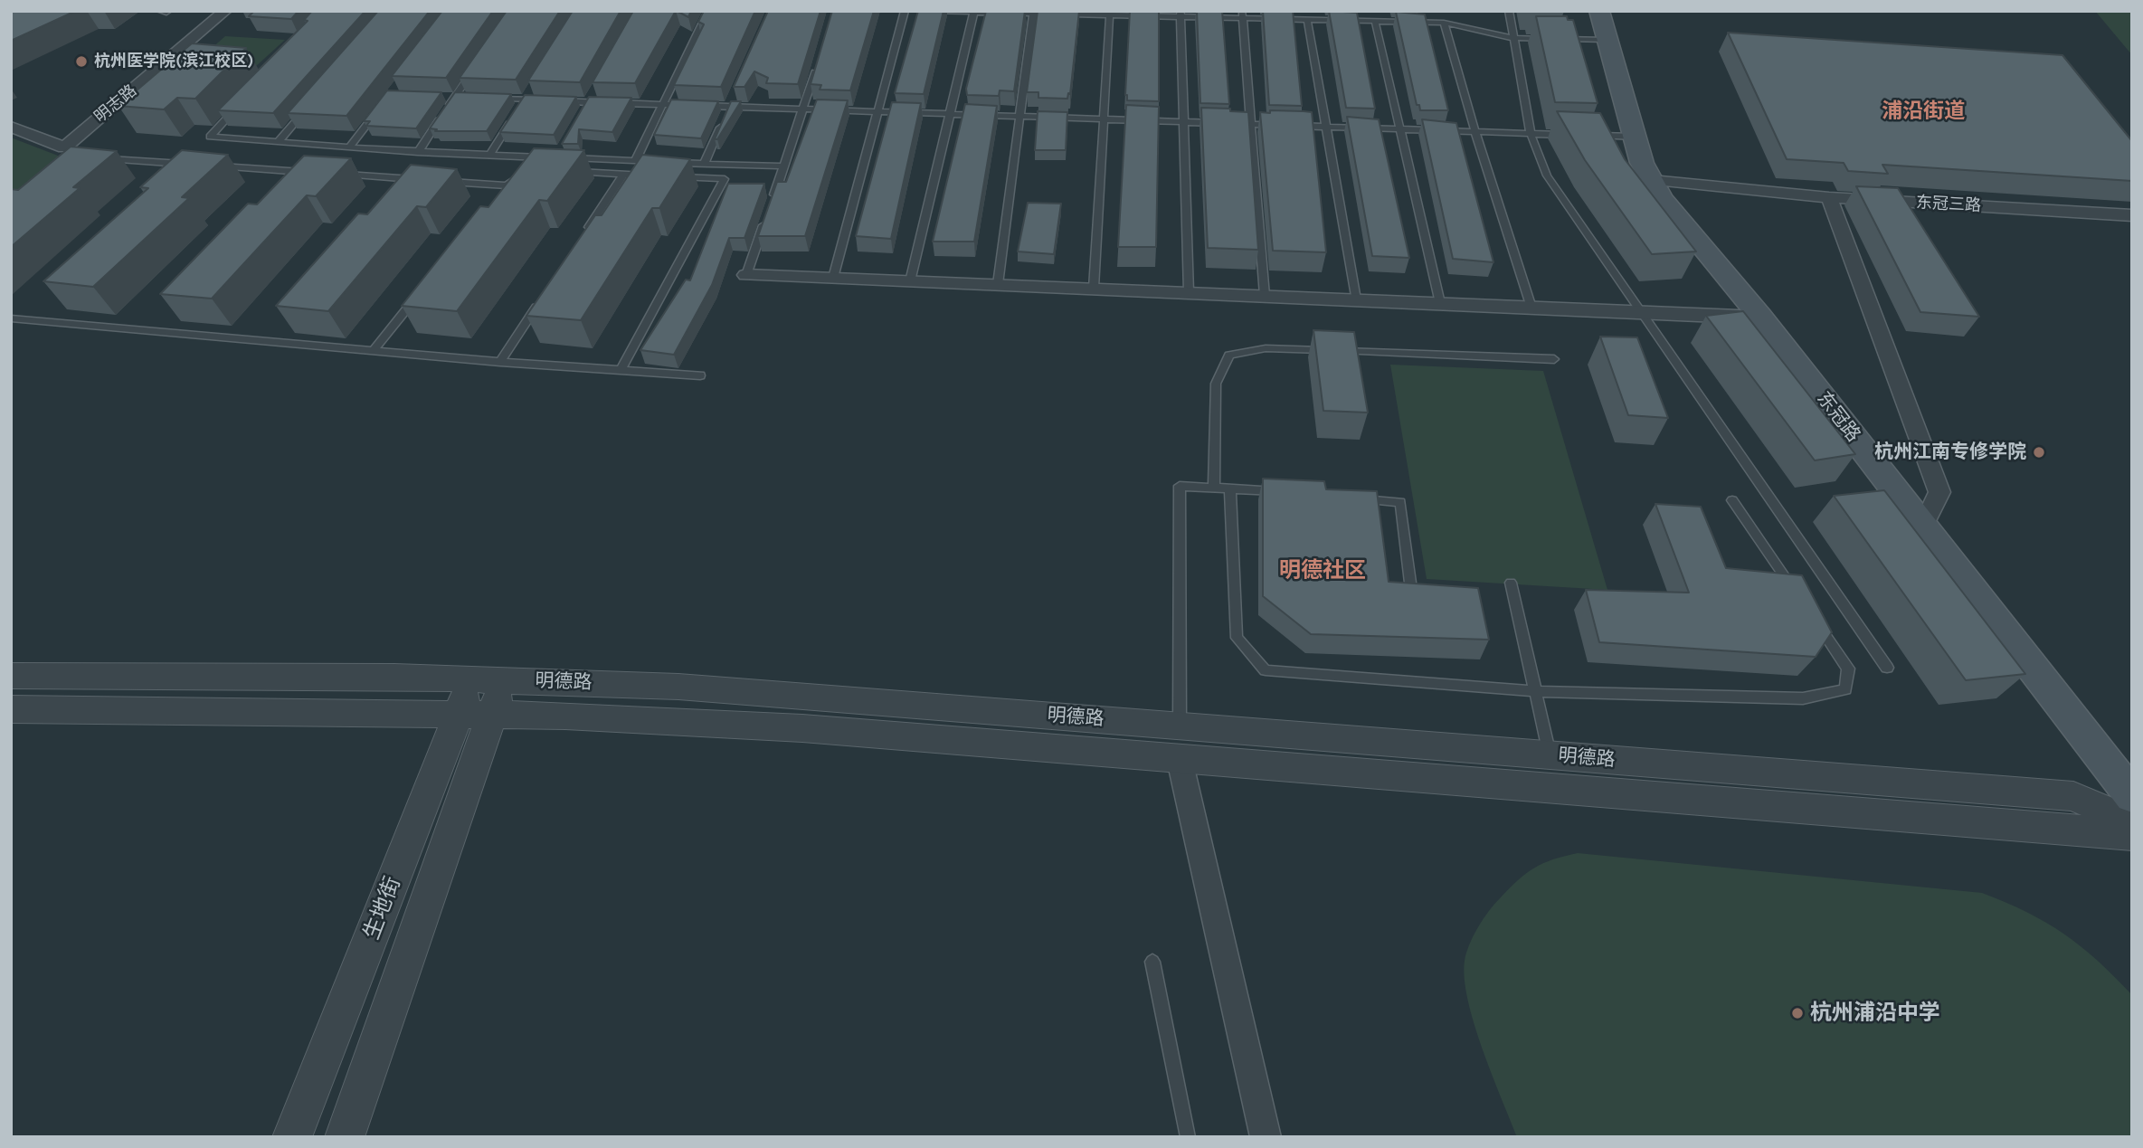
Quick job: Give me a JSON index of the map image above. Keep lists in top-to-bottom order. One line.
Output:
{"streets":{"main road":["东冠路"],"street":["明志路","东冠三路","明德路","生地街"]},"crossings":[["东冠三路","东冠路"],["明德路","生地街"]],"districts":["浦沿街道","明德社区"],"places":["杭州医学院(滨江校区)","杭州江南专修学院","杭州浦沿中学"]}
